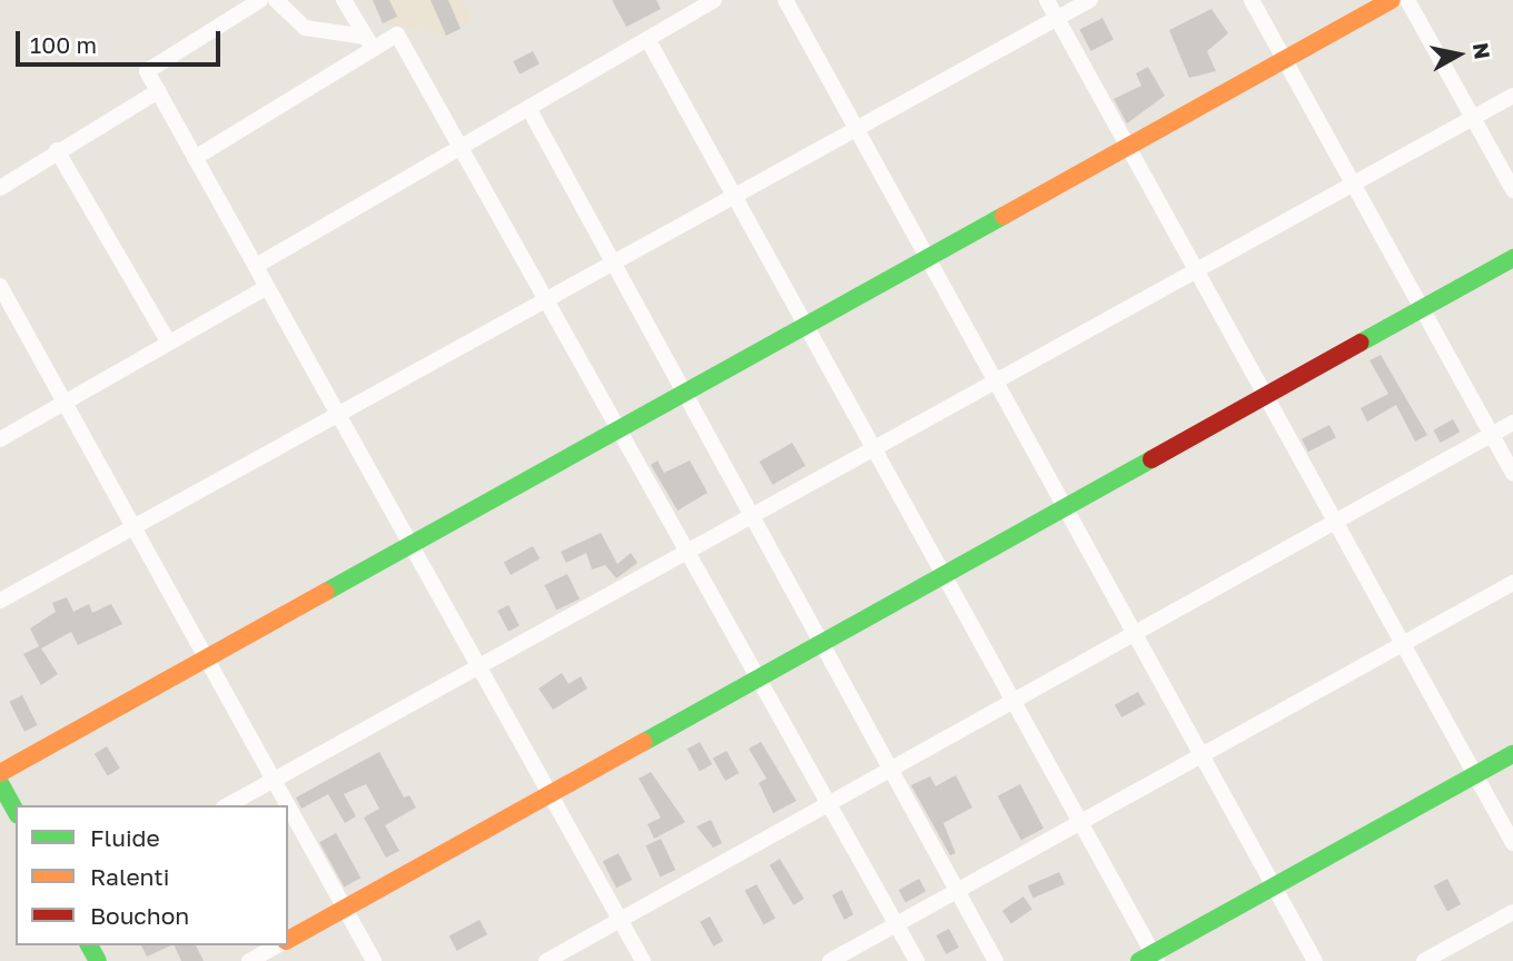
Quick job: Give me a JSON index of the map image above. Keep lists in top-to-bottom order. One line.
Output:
{"legend":["Fluide","Ralenti","Bouchon"],"scale_bar":"100 m","north":"right"}
